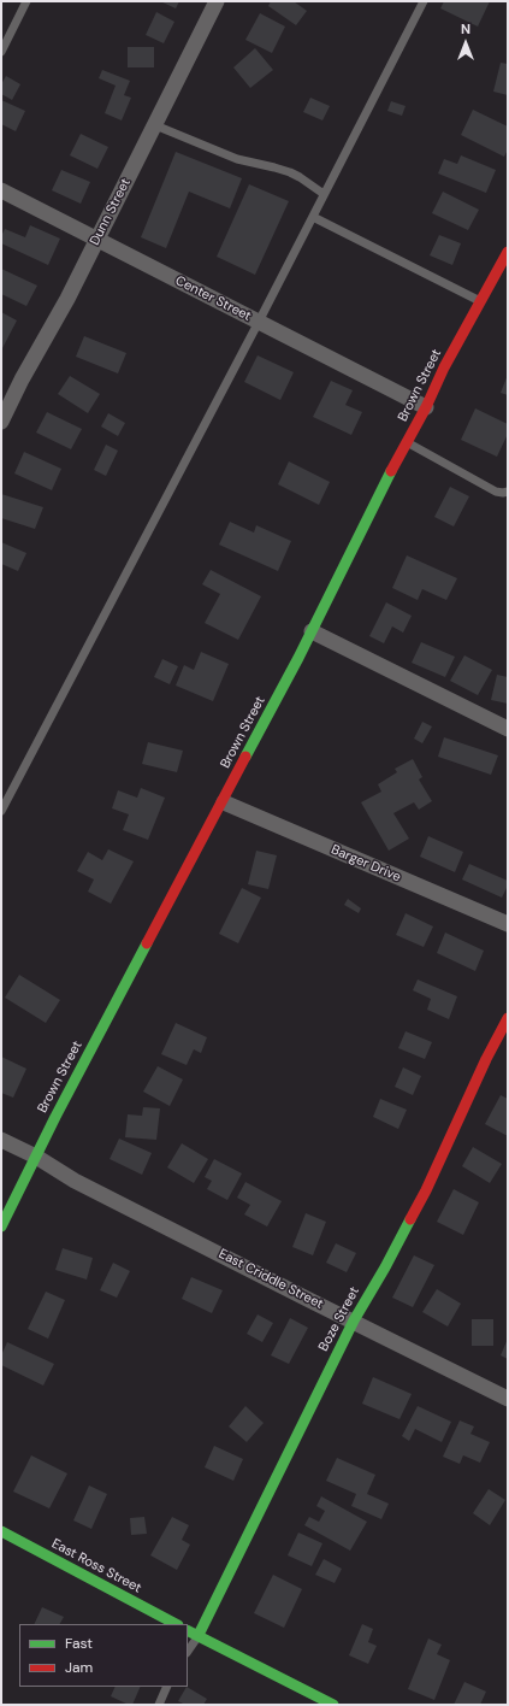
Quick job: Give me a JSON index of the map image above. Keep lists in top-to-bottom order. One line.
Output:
{"streets":{"main road":["Brown Street","Boze Street","East Ross Street"],"street":["Dunn Street","Center Street","Barger Drive","East Criddle Street"]},"crossings":[["Dunn Street","Center Street"],["Center Street","Brown Street"],["Brown Street","Barger Drive"],["Brown Street","East Criddle Street"],["East Criddle Street","Boze Street"]],"legend":["Fast","Jam"],"north":"top"}
